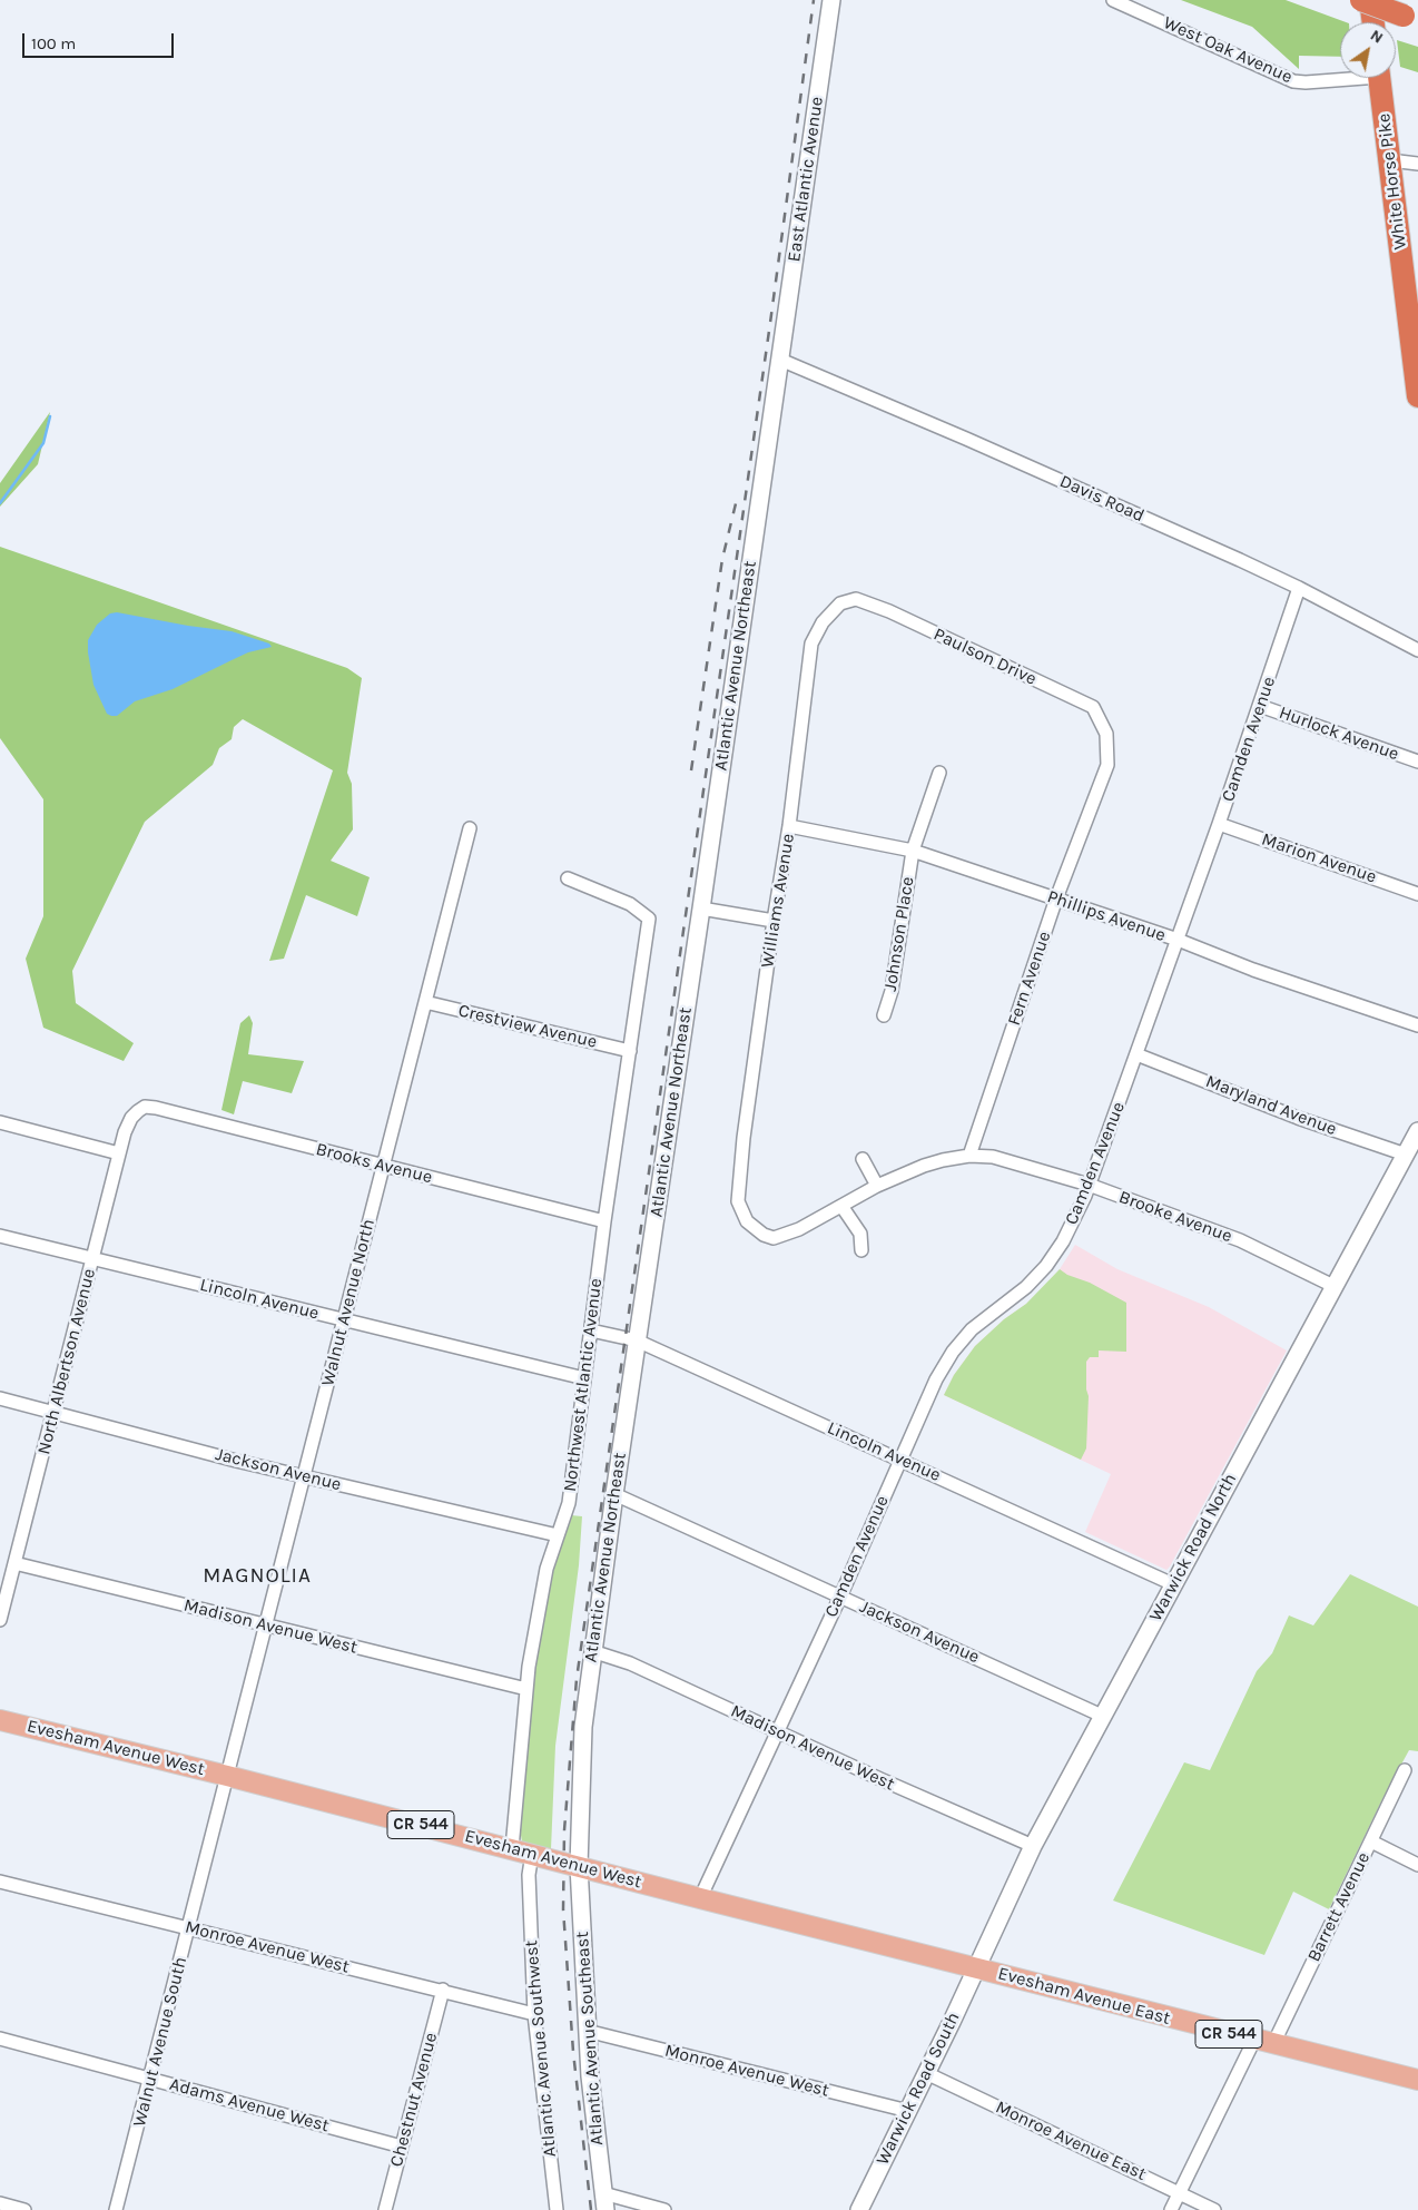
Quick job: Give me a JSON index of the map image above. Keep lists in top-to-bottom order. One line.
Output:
{"streets":{"highway":["White Horse Pike"],"main road":["Evesham Avenue West","CR 544","Evesham Avenue East"],"street":["West Oak Avenue","East Atlantic Avenue","Davis Road","Paulson Drive","Atlantic Avenue Northeast","Hurlock Avenue","Camden Avenue","Marion Avenue","Williams Avenue","Phillips Avenue","Johnson Place","Fern Avenue","Crestview Avenue","Maryland Avenue","Brooks Avenue","Brooke Avenue","Lincoln Avenue","Walnut Avenue North","North Albertson Avenue","Northwest Atlantic Avenue","Jackson Avenue","Warwick Road North","Madison Avenue West","Barrett Avenue","Monroe Avenue West","Atlantic Avenue Southeast","Walnut Avenue South","Atlantic Avenue Southwest","Warwick Road South","Chestnut Avenue","Adams Avenue West","Monroe Avenue East"]},"crossings":[["East Atlantic Avenue","Davis Road"],["East Atlantic Avenue","Atlantic Avenue Northeast"],["Davis Road","Atlantic Avenue Northeast"],["Davis Road","Camden Avenue"],["Paulson Drive","Williams Avenue"],["Paulson Drive","Fern Avenue"],["Atlantic Avenue Northeast","Lincoln Avenue"],["Atlantic Avenue Northeast","Jackson Avenue"],["Atlantic Avenue Northeast","Madison Avenue West"],["Atlantic Avenue Northeast","Evesham Avenue West"],["Atlantic Avenue Northeast","Atlantic Avenue Southeast"],["Hurlock Avenue","Camden Avenue"],["Camden Avenue","Marion Avenue"],["Camden Avenue","Phillips Avenue"],["Camden Avenue","Maryland Avenue"],["Camden Avenue","Brooke Avenue"],["Camden Avenue","Lincoln Avenue"],["Camden Avenue","Jackson Avenue"],["Camden Avenue","Madison Avenue West"],["Camden Avenue","Evesham Avenue West"],["Williams Avenue","Phillips Avenue"],["Williams Avenue","Brooke Avenue"],["Phillips Avenue","Johnson Place"],["Phillips Avenue","Fern Avenue"],["Fern Avenue","Brooke Avenue"],["Crestview Avenue","Walnut Avenue North"],["Crestview Avenue","Northwest Atlantic Avenue"],["Maryland Avenue","Warwick Road North"],["Brooks Avenue","Walnut Avenue North"],["Brooks Avenue","North Albertson Avenue"],["Brooks Avenue","Northwest Atlantic Avenue"],["Brooke Avenue","Warwick Road North"],["Lincoln Avenue","Walnut Avenue North"],["Lincoln Avenue","North Albertson Avenue"],["Lincoln Avenue","Northwest Atlantic Avenue"],["Lincoln Avenue","Warwick Road North"],["Walnut Avenue North","Jackson Avenue"],["Walnut Avenue North","Madison Avenue West"],["Walnut Avenue North","Evesham Avenue West"],["Walnut Avenue North","Walnut Avenue South"],["North Albertson Avenue","Jackson Avenue"],["North Albertson Avenue","Madison Avenue West"],["Northwest Atlantic Avenue","Jackson Avenue"],["Northwest Atlantic Avenue","Madison Avenue West"],["Northwest Atlantic Avenue","Evesham Avenue West"],["Jackson Avenue","Warwick Road North"],["Warwick Road North","Madison Avenue West"],["Warwick Road North","Evesham Avenue West"],["Warwick Road North","Evesham Avenue East"],["Warwick Road North","Warwick Road South"],["Evesham Avenue West","Evesham Avenue East"],["Evesham Avenue West","Atlantic Avenue Southeast"],["Evesham Avenue West","Walnut Avenue South"],["Evesham Avenue West","Atlantic Avenue Southwest"],["Evesham Avenue West","Warwick Road South"],["Barrett Avenue","Evesham Avenue East"],["Barrett Avenue","Monroe Avenue East"],["Monroe Avenue West","Atlantic Avenue Southeast"],["Monroe Avenue West","Walnut Avenue South"],["Monroe Avenue West","Atlantic Avenue Southwest"],["Monroe Avenue West","Warwick Road South"],["Monroe Avenue West","Chestnut Avenue"],["Evesham Avenue East","Warwick Road South"],["Walnut Avenue South","Adams Avenue West"],["Warwick Road South","Monroe Avenue East"],["Chestnut Avenue","Adams Avenue West"]],"districts":["MAGNOLIA"],"scale_bar":"100 m","north":"top right"}
